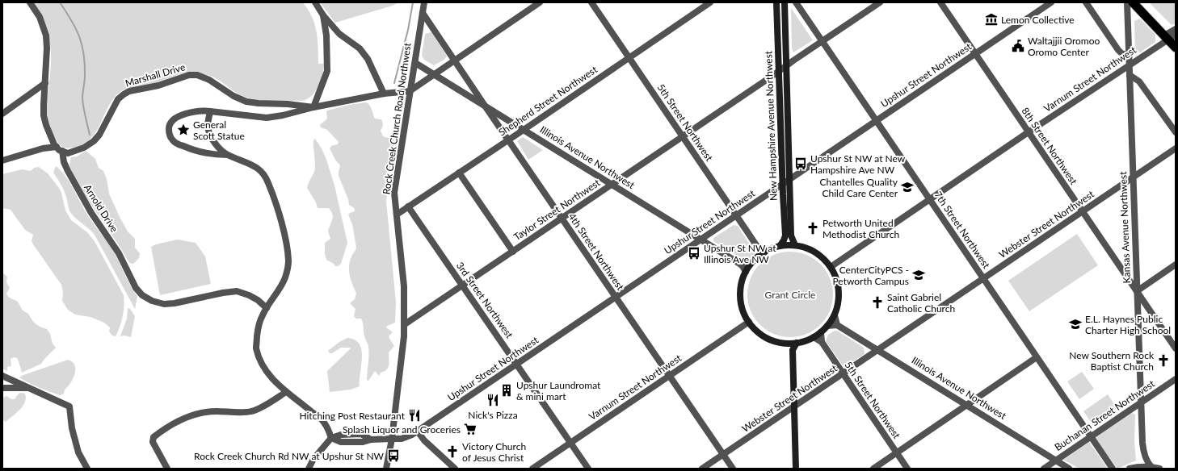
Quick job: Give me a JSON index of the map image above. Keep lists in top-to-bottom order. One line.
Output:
{"streets":{"main road":["New Hampshire Avenue Northwest"],"street":["Marshall Drive","Upshur Street Northwest","Varnum Street Northwest","Shepherd Street Northwest","Rock Creek Church Road Northwest","5th Street Northwest","8th Street Northwest","Illinois Avenue Northwest","Arnold Drive","Taylor Street Northwest","Webster Street Northwest","Kansas Avenue Northwest","7th Street Northwest","4th Street Northwest","3rd Street Northwest","Buchanan Street Northwest"]},"crossings":[["Marshall Drive","Rock Creek Church Road Northwest"],["Marshall Drive","Arnold Drive"],["Upshur Street Northwest","Rock Creek Church Road Northwest"],["Upshur Street Northwest","5th Street Northwest"],["Upshur Street Northwest","New Hampshire Avenue Northwest"],["Upshur Street Northwest","8th Street Northwest"],["Upshur Street Northwest","Illinois Avenue Northwest"],["Upshur Street Northwest","7th Street Northwest"],["Upshur Street Northwest","4th Street Northwest"],["Upshur Street Northwest","3rd Street Northwest"],["Varnum Street Northwest","5th Street Northwest"],["Varnum Street Northwest","New Hampshire Avenue Northwest"],["Varnum Street Northwest","8th Street Northwest"],["Varnum Street Northwest","Illinois Avenue Northwest"],["Varnum Street Northwest","Kansas Avenue Northwest"],["Varnum Street Northwest","7th Street Northwest"],["Varnum Street Northwest","4th Street Northwest"],["Varnum Street Northwest","3rd Street Northwest"],["Shepherd Street Northwest","Rock Creek Church Road Northwest"],["Shepherd Street Northwest","5th Street Northwest"],["Shepherd Street Northwest","Illinois Avenue Northwest"],["Shepherd Street Northwest","4th Street Northwest"],["Shepherd Street Northwest","3rd Street Northwest"],["Rock Creek Church Road Northwest","Illinois Avenue Northwest"],["Rock Creek Church Road Northwest","Taylor Street Northwest"],["Rock Creek Church Road Northwest","4th Street Northwest"],["5th Street Northwest","New Hampshire Avenue Northwest"],["5th Street Northwest","Illinois Avenue Northwest"],["5th Street Northwest","Taylor Street Northwest"],["5th Street Northwest","Webster Street Northwest"],["New Hampshire Avenue Northwest","Illinois Avenue Northwest"],["New Hampshire Avenue Northwest","Taylor Street Northwest"],["8th Street Northwest","Webster Street Northwest"],["8th Street Northwest","Kansas Avenue Northwest"],["Illinois Avenue Northwest","Taylor Street Northwest"],["Illinois Avenue Northwest","Webster Street Northwest"],["Illinois Avenue Northwest","4th Street Northwest"],["Illinois Avenue Northwest","Buchanan Street Northwest"],["Taylor Street Northwest","7th Street Northwest"],["Taylor Street Northwest","4th Street Northwest"],["Taylor Street Northwest","3rd Street Northwest"],["Webster Street Northwest","Kansas Avenue Northwest"],["Webster Street Northwest","7th Street Northwest"],["Webster Street Northwest","4th Street Northwest"],["Kansas Avenue Northwest","Buchanan Street Northwest"],["7th Street Northwest","Buchanan Street Northwest"]],"parks":["Grant Circle"],"places":{"museum":["Lemon Collective"],"public building":["Waltajjii Oromoo Oromo Center"],"place":["General Scott Statue"],"bus stop":["Upshur St NW at New Hampshire Ave NW","Upshur St NW at Illinois Ave NW","Rock Creek Church Rd NW at Upshur St NW"],"school or university":["Chantelles Quality Child Care Center","CenterCityPCS - Petworth Campus","E.L. Haynes Public Charter High School"],"church":["Petworth United Methodist Church","Saint Gabriel Catholic Church","New Southern Rock Baptist Church","Victory Church of Jesus Christ"],"building":["Upshur Laundromat & mini mart"],"restaurant":["Nick's Pizza","Hitching Post Restaurant"],"supermarket":["Splash Liquor and Groceries"]}}
